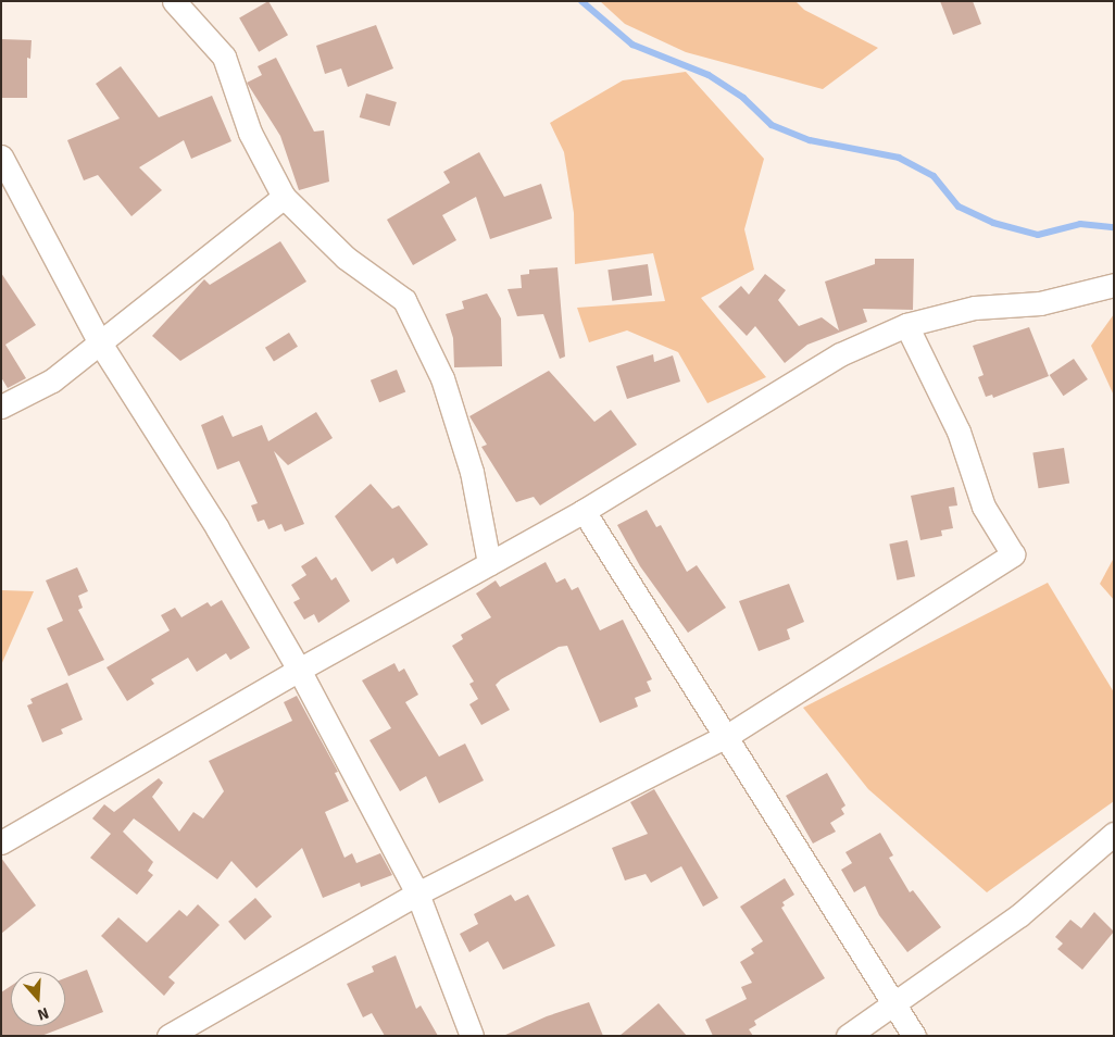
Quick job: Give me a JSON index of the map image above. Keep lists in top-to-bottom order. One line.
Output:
{"north":"bottom"}
